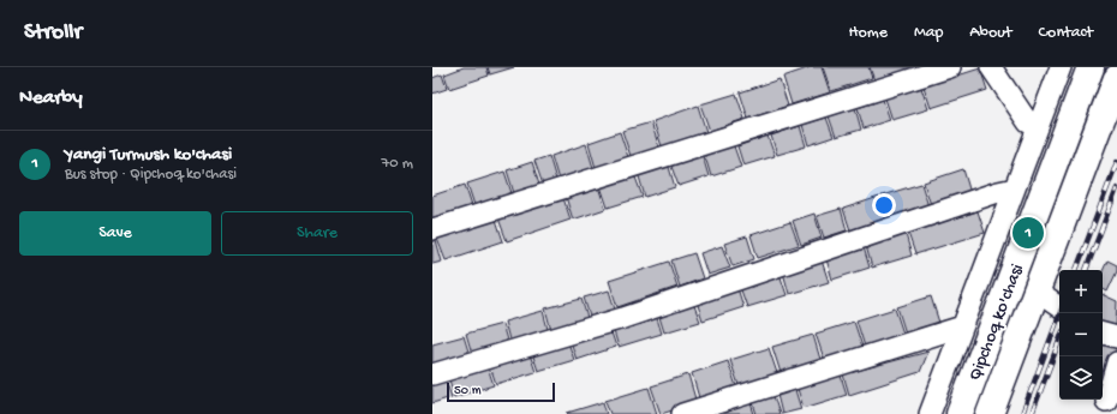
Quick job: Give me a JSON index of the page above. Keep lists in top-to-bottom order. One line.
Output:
{"streets":{"main road":["Qipchoq ko'chasi"]},"scale_bar":"50 m","page":{"header":"Strollr","nav":["Home","Map","About","Contact"],"heading":"Nearby","list":[{"mark":"1","name":"Yangi Turmush ko'chasi","note":"Bus stop · Qipchoq ko'chasi","value":"70 m"}],"buttons":["Save","Share"],"pins":"1","map_buttons":["+","−"],"scale":"50 m"}}
